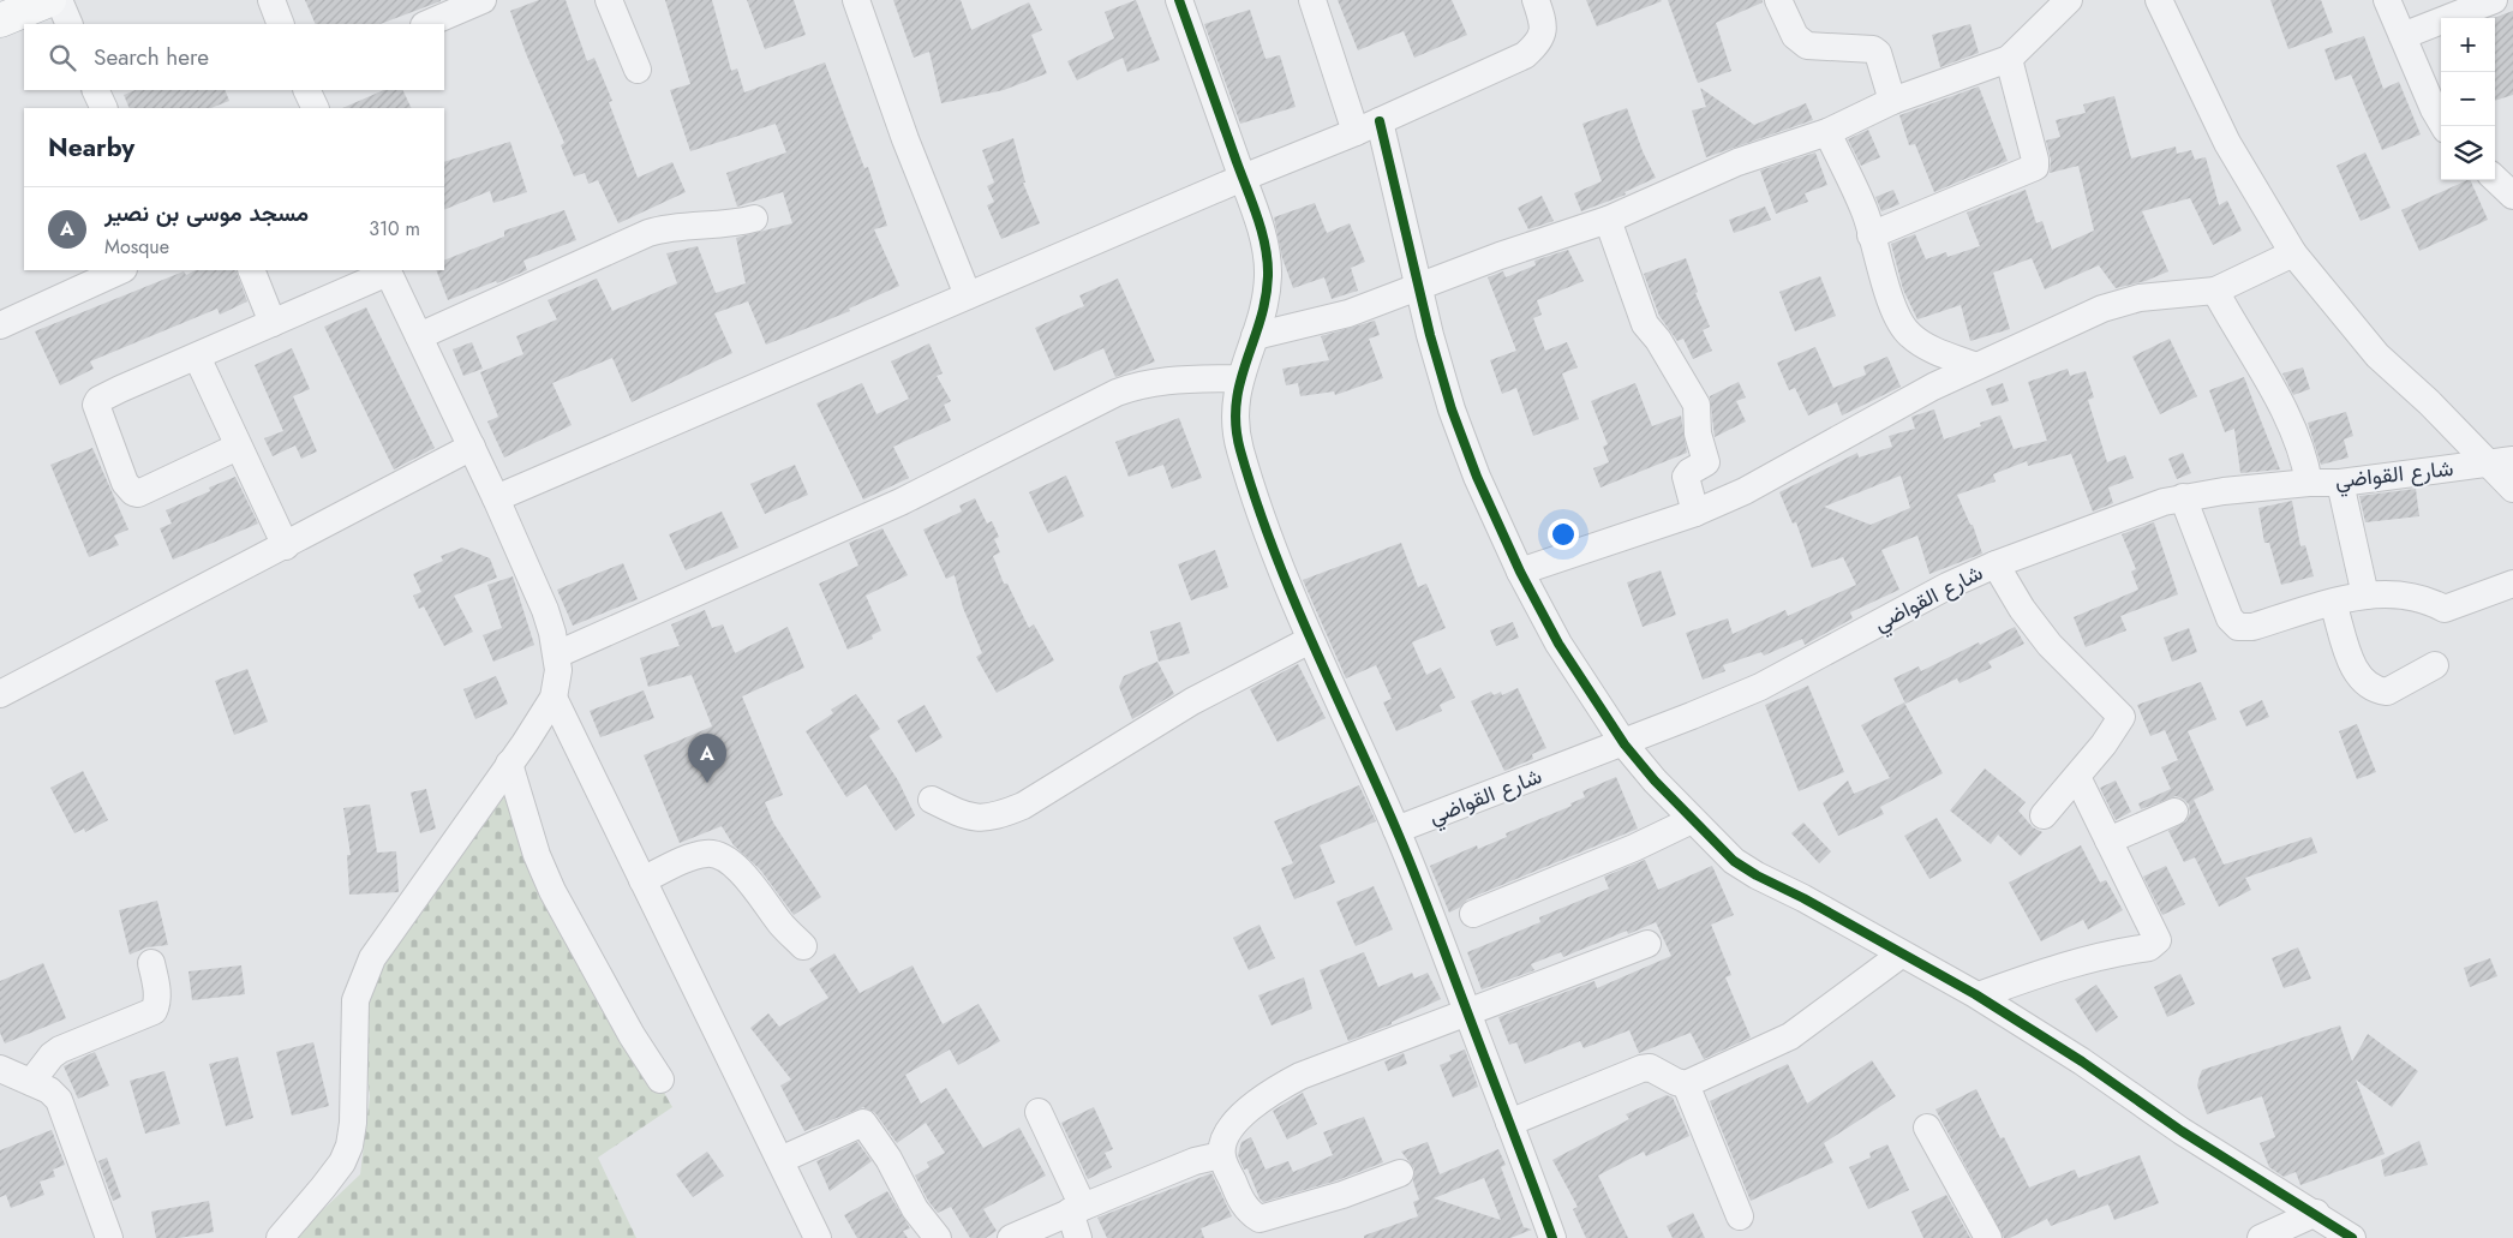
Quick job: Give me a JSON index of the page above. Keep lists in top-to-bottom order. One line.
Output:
{"streets":{"street":["شارع القواضي"]},"page":{"map_buttons":["+","−"],"search":"Search here","heading":"Nearby","list":[{"mark":"A","name":"مسجد موسى بن نصير","note":"Mosque","value":"310 m"}],"pins":"A"}}
